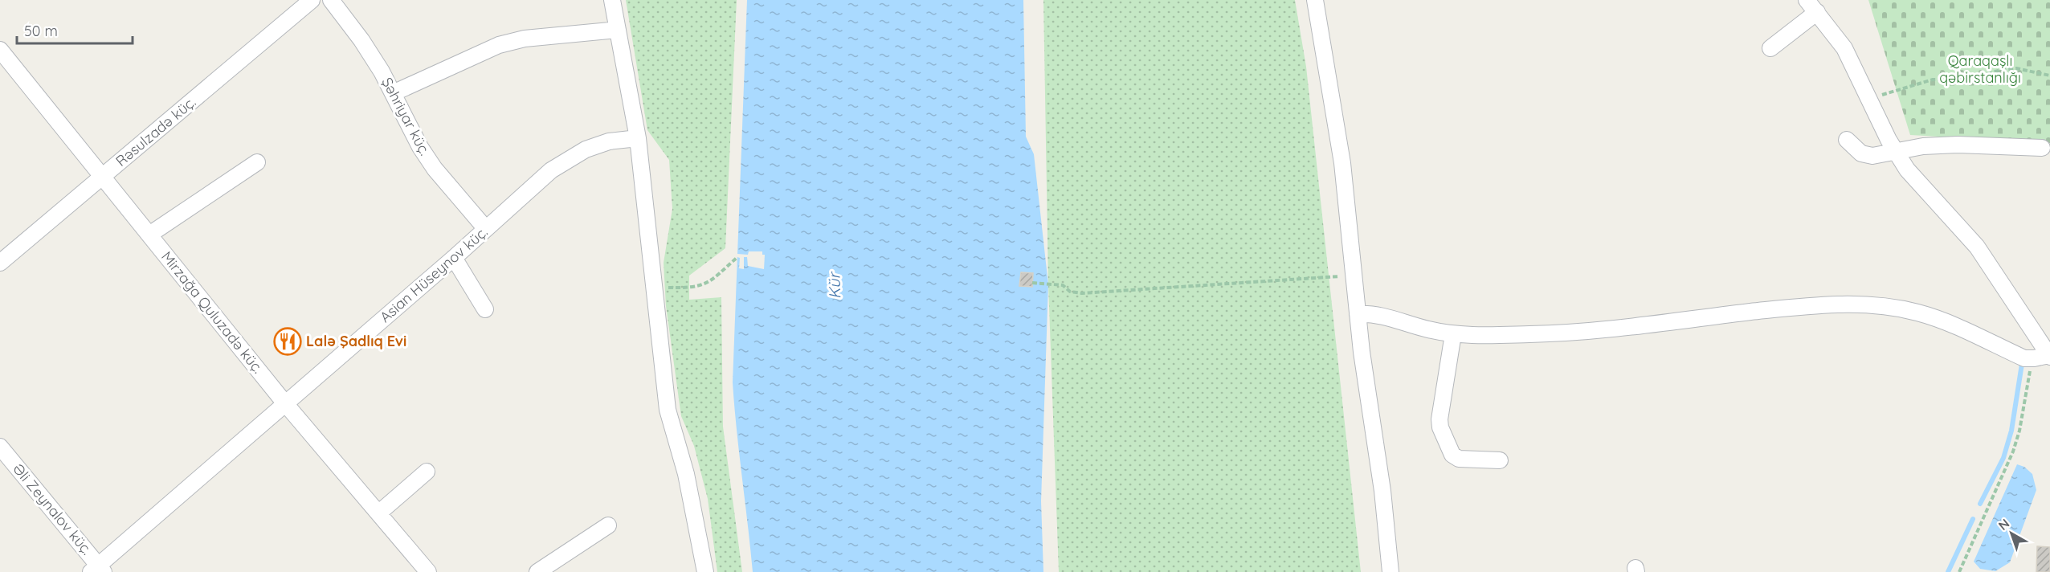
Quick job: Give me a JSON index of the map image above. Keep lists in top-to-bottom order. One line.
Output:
{"streets":{"street":["Şəhriyar küç.","Rəsulzadə küç.","Asian Hüseynov küç.","Mirzağa Quluzadə küç.","Əli Zeynalov küç."]},"crossings":[["Şəhriyar küç.","Asian Hüseynov küç."],["Rəsulzadə küç.","Mirzağa Quluzadə küç."],["Asian Hüseynov küç.","Mirzağa Quluzadə küç."],["Asian Hüseynov küç.","Əli Zeynalov küç."]],"water":["Kür"],"parks":["Qaraqaşlı qəbirstanlığı"],"places":{"restaurant":["Lalə Şadlıq Evi"]},"scale_bar":"50 m","north":"top left"}
